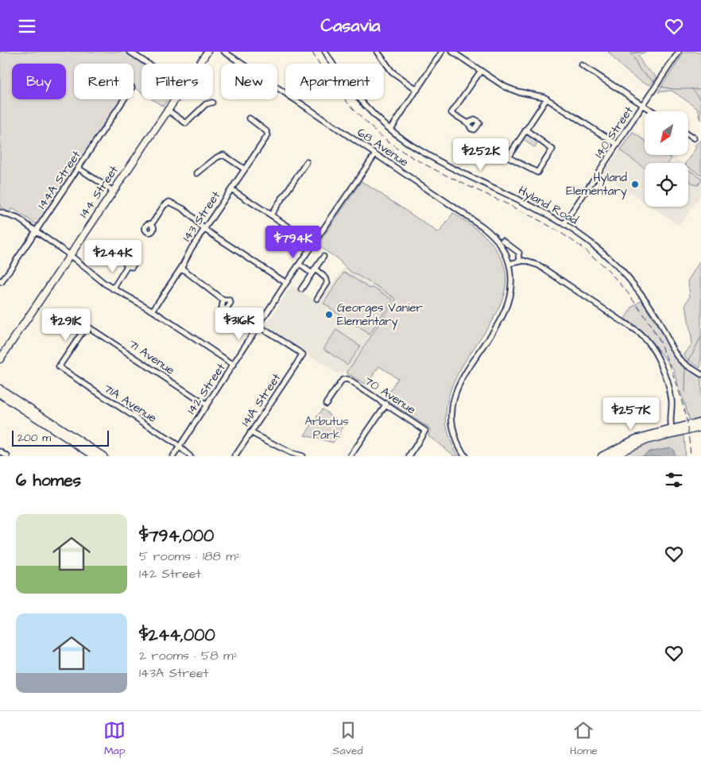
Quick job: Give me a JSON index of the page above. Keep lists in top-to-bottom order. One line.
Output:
{"streets":{"main road":["144 Street"],"street":["140 Street","68 Avenue","144A Street","Hyland Road","143 Street","71 Avenue","142 Street","70 Avenue","141A Street","71A Avenue"]},"crossings":[["140 Street","Hyland Road"],["68 Avenue","142 Street"],["71 Avenue","142 Street"],["71 Avenue","71A Avenue"],["142 Street","141A Street"],["142 Street","71A Avenue"]],"parks":["Arbutus Park"],"places":["Hyland Elementary","Georges Vanier Elementary"],"scale_bar":"200 m","north":"bottom left","page":{"header":"Casavia","chip":["Buy","Rent","Filters","New","Apartment"],"price":["$252K","$794K","$244K","$316K","$291K","$257K"],"scale":"200 m","heading":"6 homes","list":[{"name":"$794,000","note":"5 rooms · 188 m² · 142 Street"},{"name":"$244,000","note":"2 rooms · 58 m² · 143A Street"}],"tabs":["Map","Saved","Home"]}}
